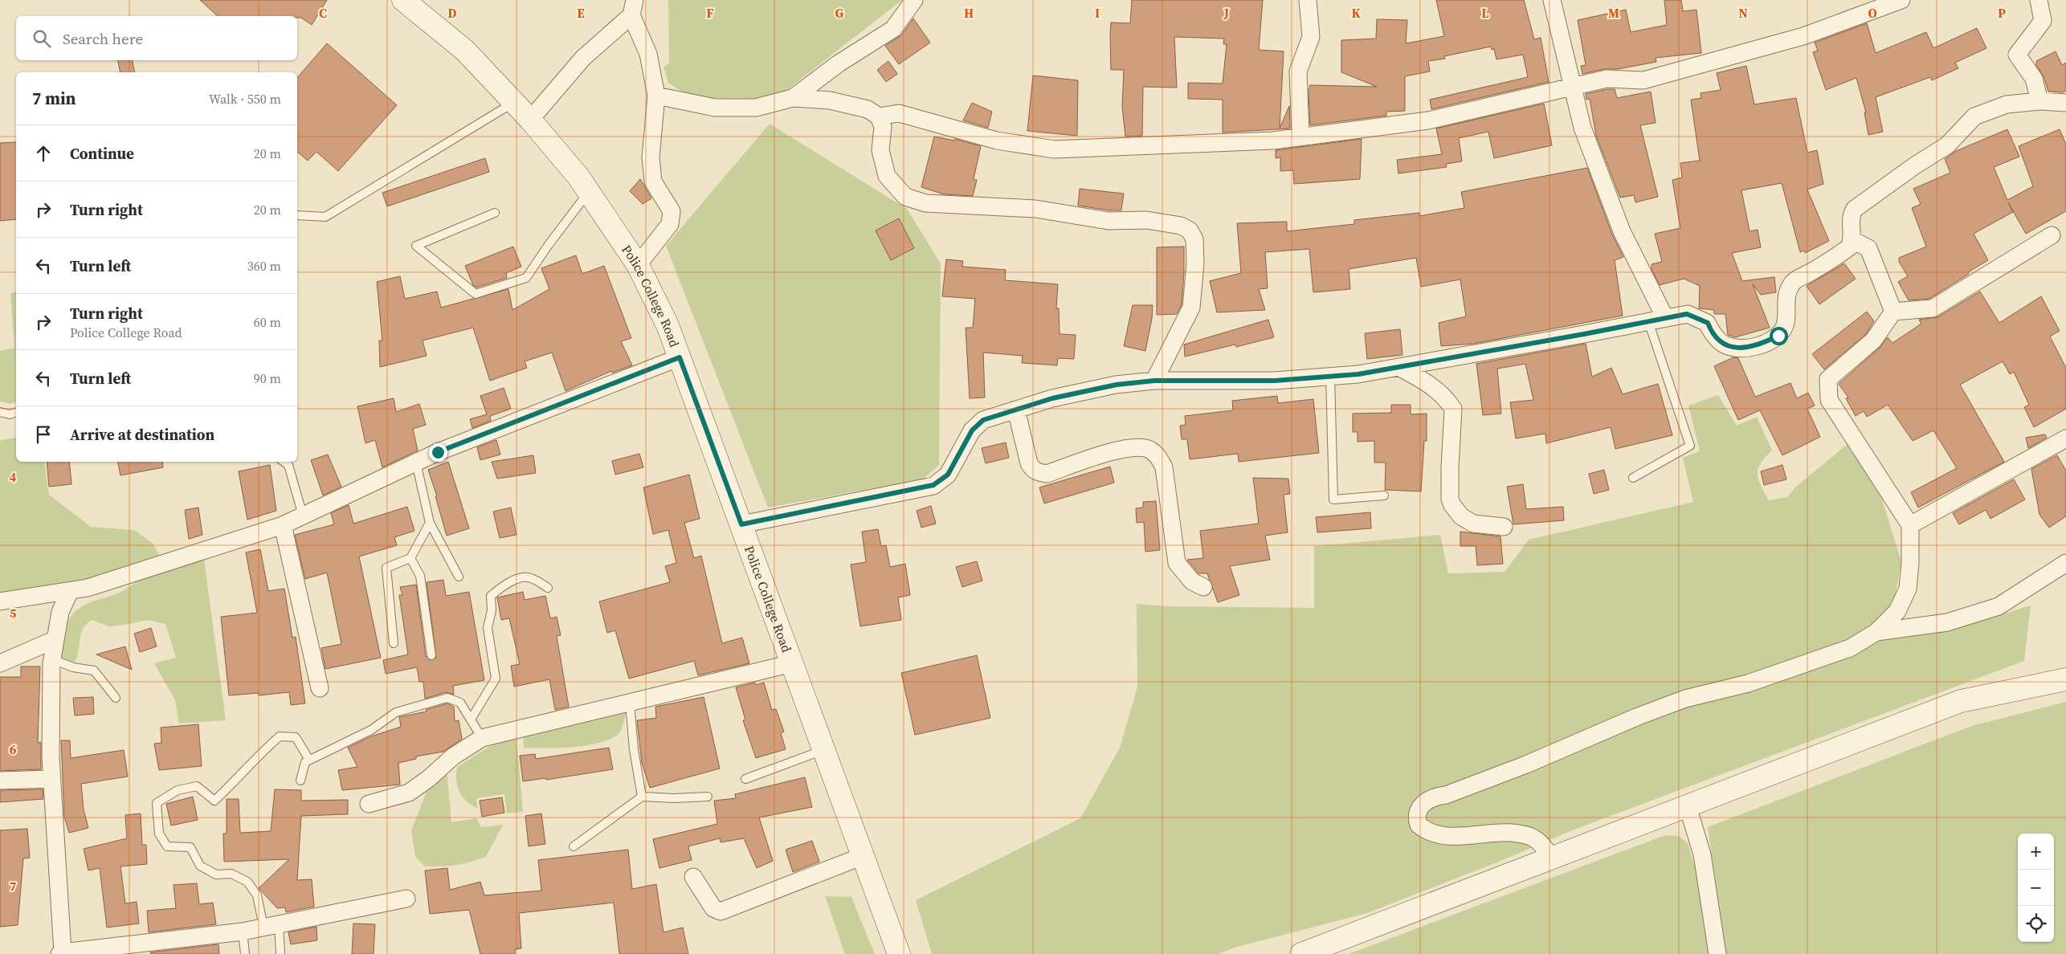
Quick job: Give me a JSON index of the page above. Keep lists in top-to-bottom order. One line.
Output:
{"streets":{"street":["Police College Road"]},"page":{"search":"Search here","heading":["7 min","Walk · 550 m"],"list":[["Continue","20 m"],["Turn right","20 m"],["Turn left","360 m"],["Turn right","Police College Road","60 m"],["Turn left","90 m"],"Arrive at destination"],"map_buttons":["+","−"]},"grid":{"columns":["C","D","E","F","G","H","I","J","K","L","M","N","O","P"],"rows":["4","5","6","7"]}}
